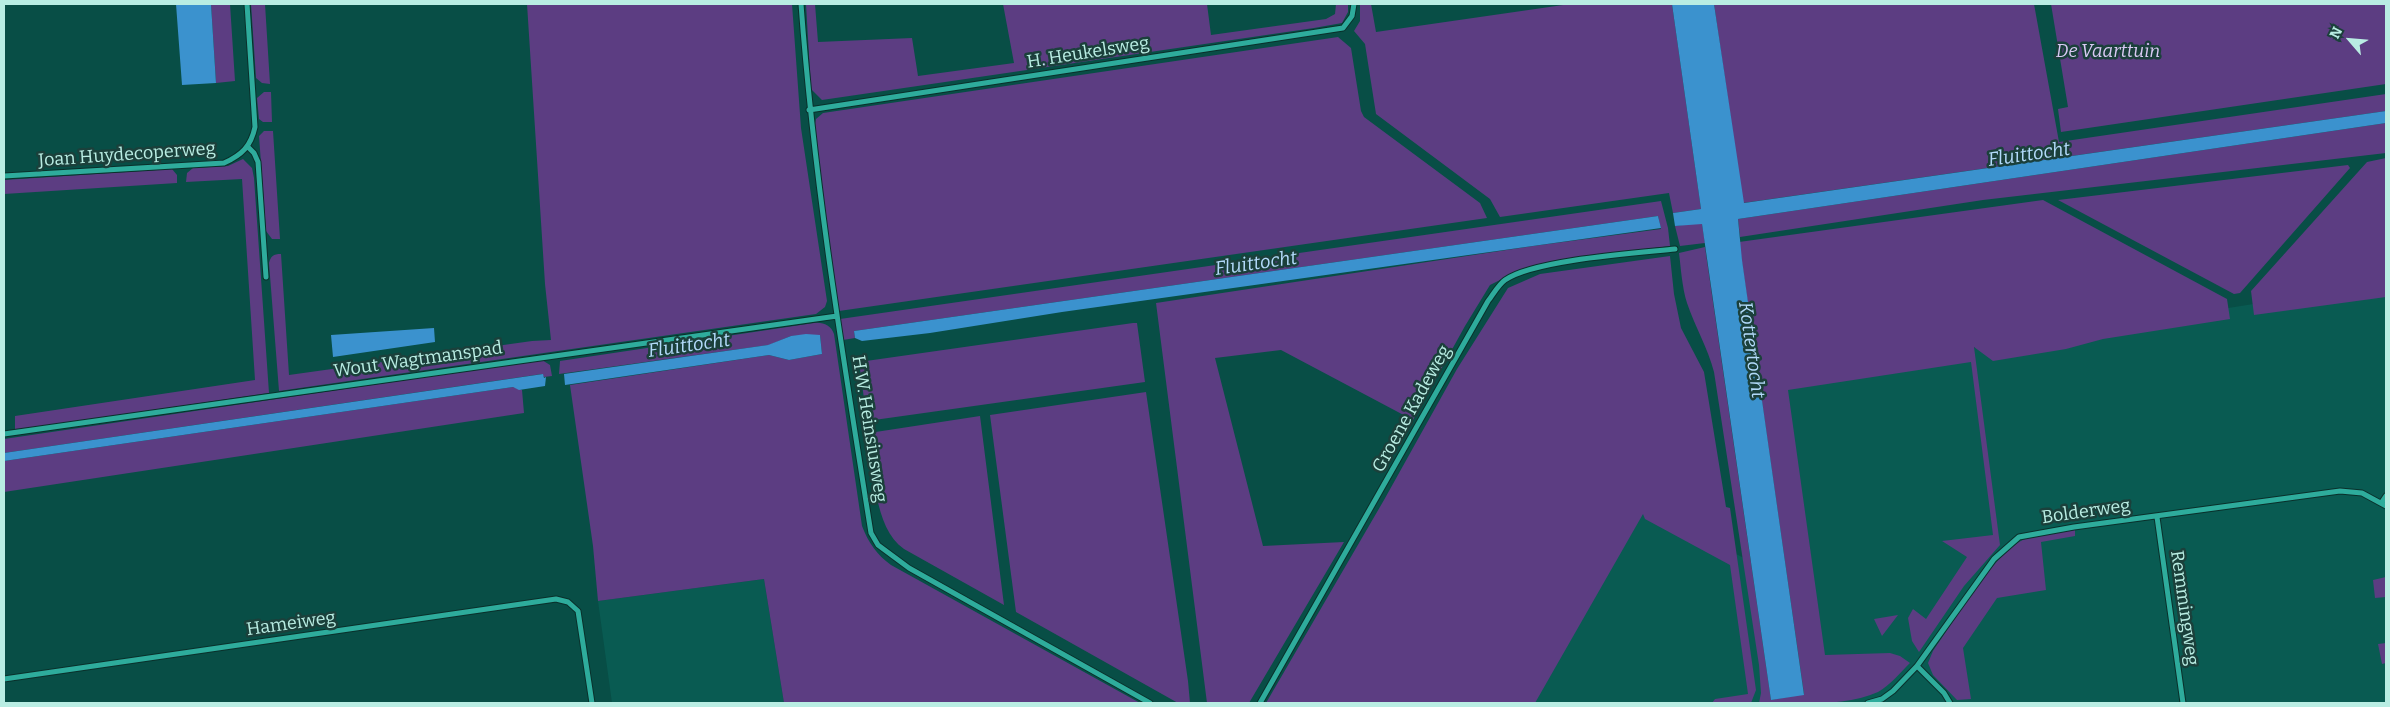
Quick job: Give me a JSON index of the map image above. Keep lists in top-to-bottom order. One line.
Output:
{"streets":{"street":["H. Heukelsweg","Joan Huydecoperweg","Wout Wagtmanspad","Groene Kadeweg","H.W. Heinsiusweg","Bolderweg","Remmingweg","Hameiweg"]},"crossings":[["H. Heukelsweg","H.W. Heinsiusweg"],["Wout Wagtmanspad","H.W. Heinsiusweg"],["Bolderweg","Remmingweg"]],"water":["Fluittocht","Kottertocht"],"parks":["De Vaarttuin"],"north":"top left"}
